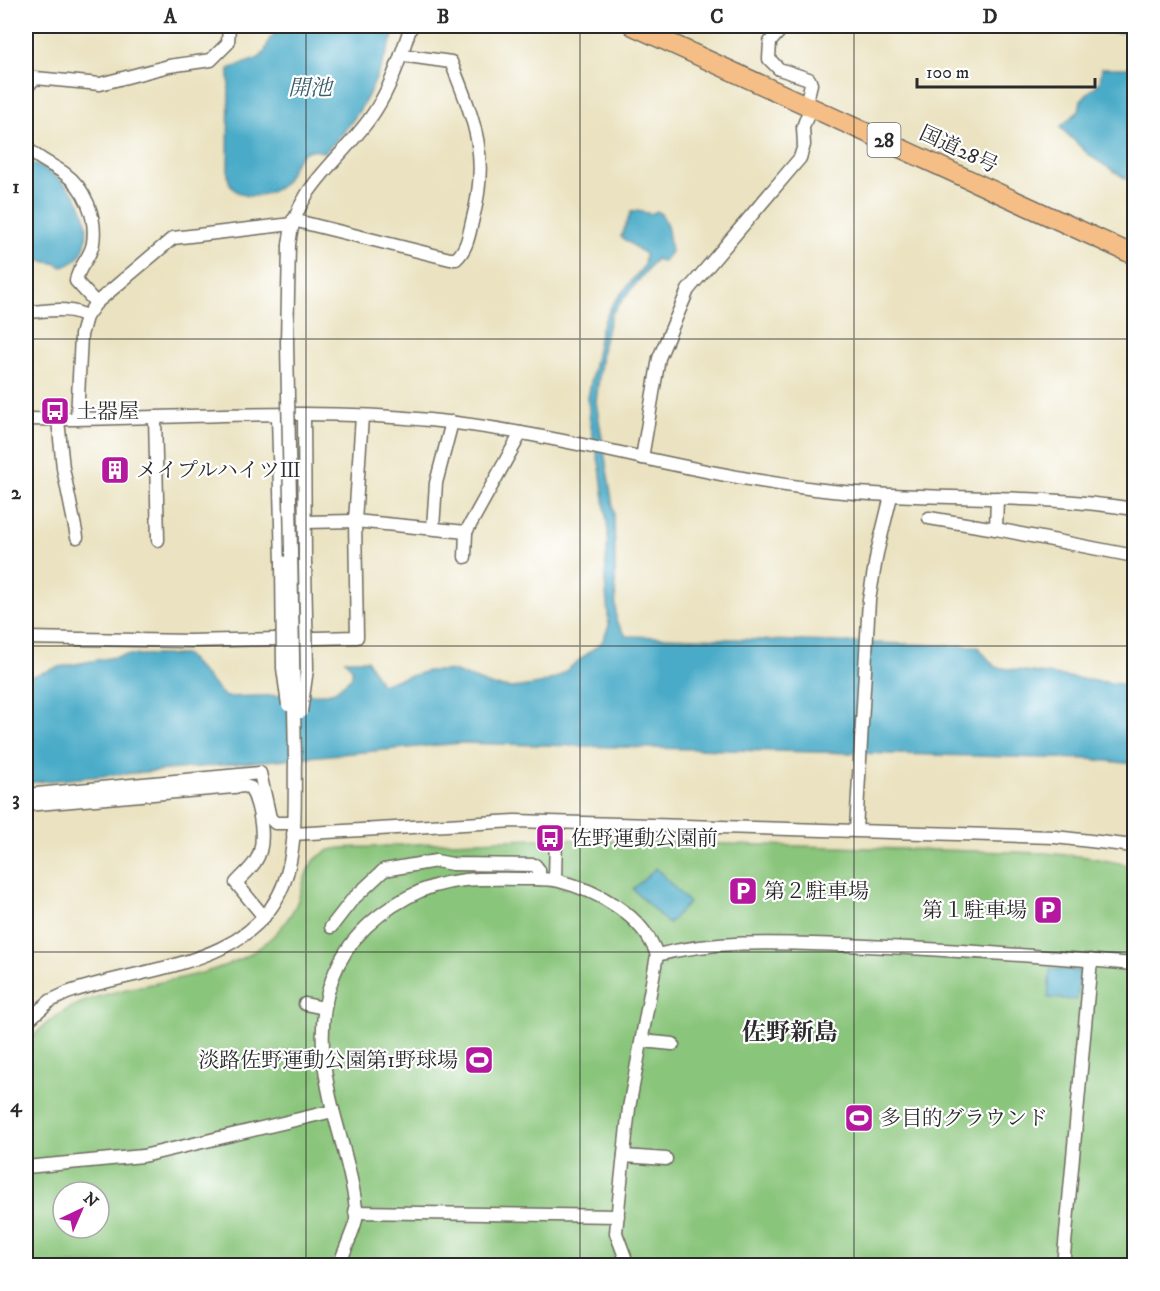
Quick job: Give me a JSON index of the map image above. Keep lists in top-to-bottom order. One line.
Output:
{"streets":{"highway":["28","国道28号"]},"districts":["佐野新島"],"water":["開池"],"places":{"bus stop":["土器屋","佐野運動公園前"],"building":["メイプルハイツⅢ"],"parking":["第２駐車場","第１駐車場"],"sports":["淡路佐野運動公園第1野球場","多目的グラウンド"]},"scale_bar":"100 m","north":"top right","grid":{"columns":["A","B","C","D"],"rows":["1","2","3","4"]}}
